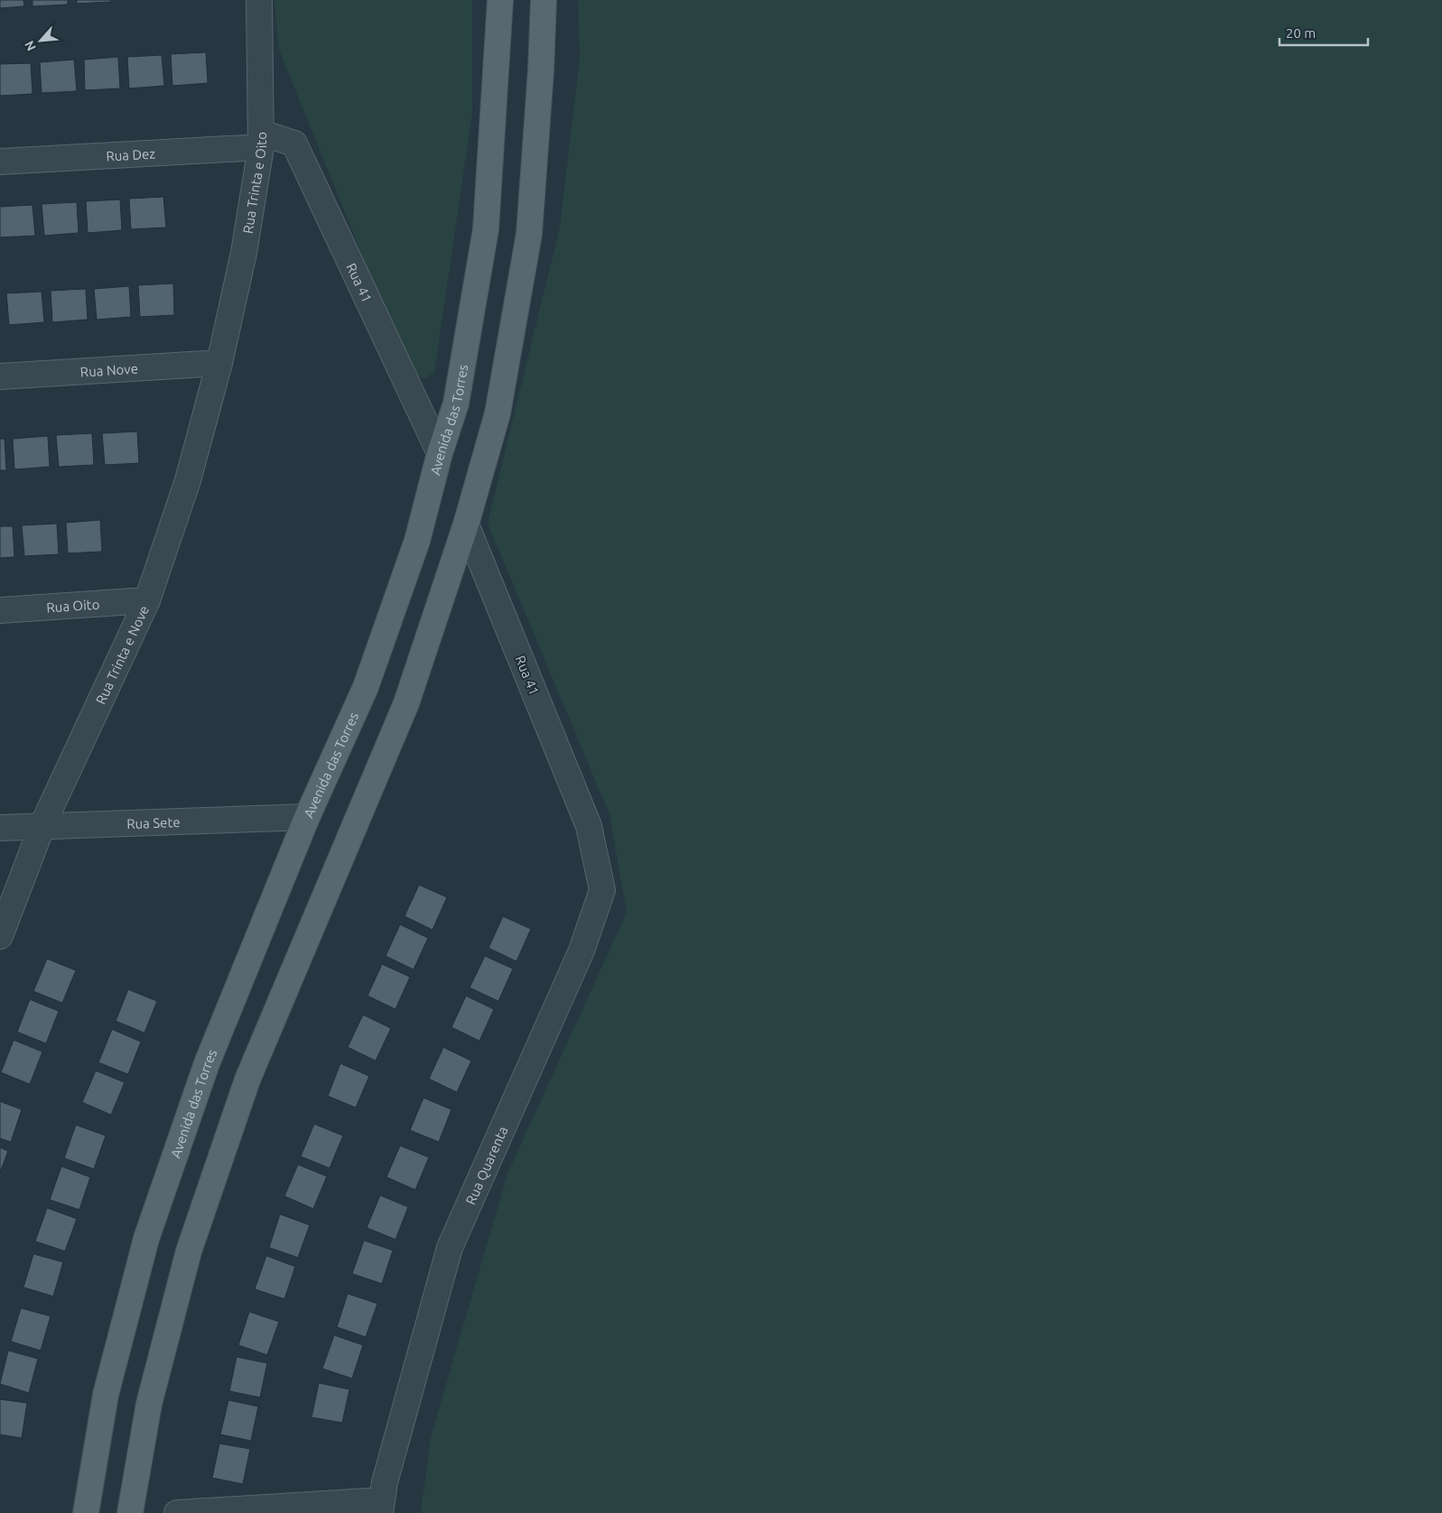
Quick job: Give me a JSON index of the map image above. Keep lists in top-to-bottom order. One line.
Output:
{"streets":{"main road":["Avenida das Torres"],"street":["Rua Dez","Rua Trinta e Oito","Rua 41","Rua Nove","Rua Oito","Rua Trinta e Nove","Rua Sete","Rua Quarenta"]},"crossings":[["Rua Dez","Rua Trinta e Oito"],["Rua Dez","Rua 41"],["Rua Trinta e Oito","Rua 41"],["Rua Trinta e Oito","Rua Nove"],["Rua Trinta e Oito","Rua Trinta e Nove"],["Rua 41","Avenida das Torres"],["Rua 41","Rua Quarenta"],["Rua Nove","Rua Trinta e Nove"],["Avenida das Torres","Rua Sete"],["Rua Oito","Rua Trinta e Nove"],["Rua Trinta e Nove","Rua Sete"]],"scale_bar":"20 m","north":"bottom left"}
